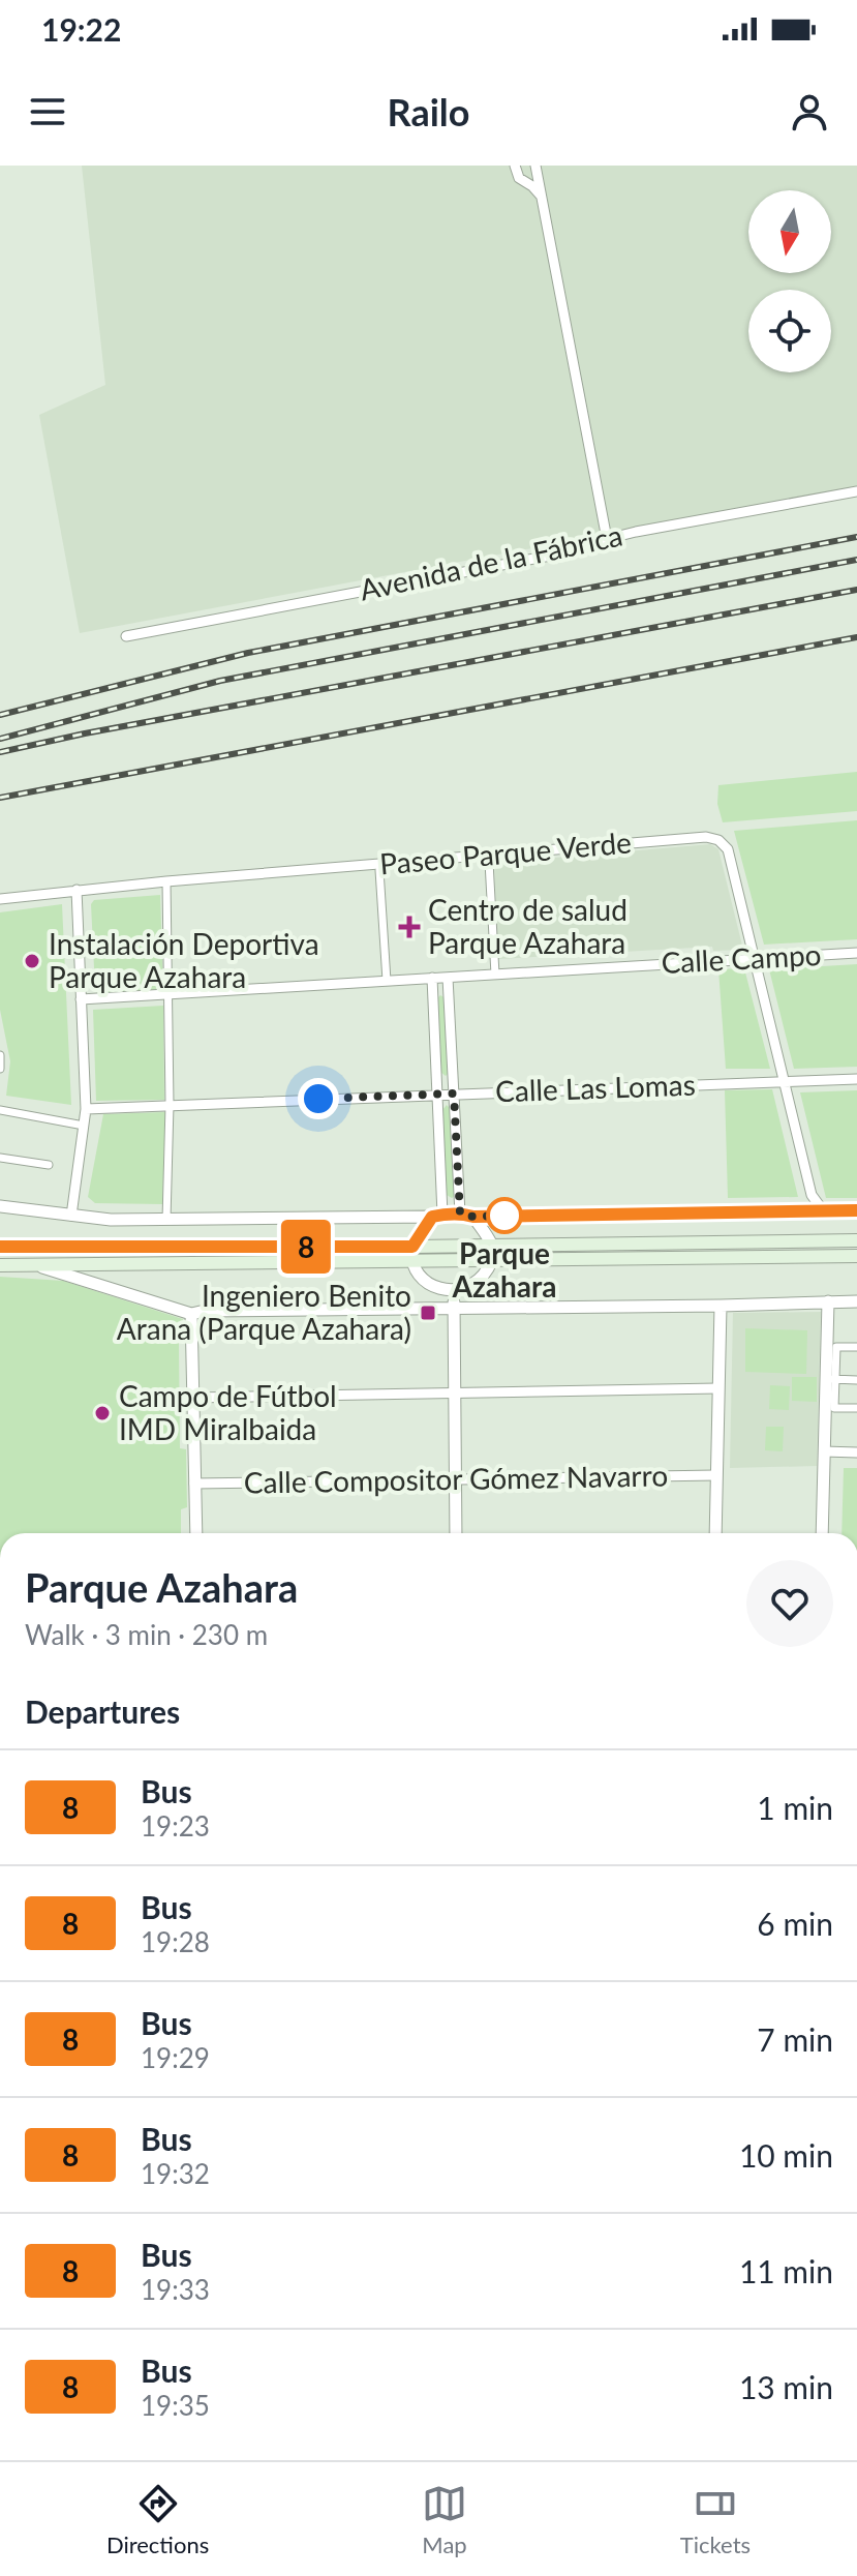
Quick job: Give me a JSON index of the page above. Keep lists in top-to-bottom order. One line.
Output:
{"streets":{"street":["Avenida de la Fábrica","Paseo Parque Verde","Calle Campo","Calle Las Lomas","Calle Compositor Gómez Navarro"]},"crossings":[["Paseo Parque Verde","Calle Campo"],["Paseo Parque Verde","Calle Las Lomas"]],"places":{"health":["Centro de salud Parque Azahara"],"other":["Instalación Deportiva Parque Azahara","Parque Azahara","Campo de Fútbol IMD Miralbaida"],"transit":["Ingeniero Benito Arana (Parque Azahara)"]},"lines":["bus line 8"],"north":"bottom","page":{"status":"19:22","header":"Railo","on_map":"8","heading":[["Parque Azahara","Walk · 3 min · 230 m"],"Departures"],"list":[{"mark":"8","name":"Bus","note":"19:23","value":"1 min"},{"mark":"8","name":"Bus","note":"19:28","value":"6 min"},{"mark":"8","name":"Bus","note":"19:29","value":"7 min"},{"mark":"8","name":"Bus","note":"19:32","value":"10 min"},{"mark":"8","name":"Bus","note":"19:33","value":"11 min"},{"mark":"8","name":"Bus","note":"19:35","value":"13 min"}],"tabs":["Directions","Map","Tickets"]}}
